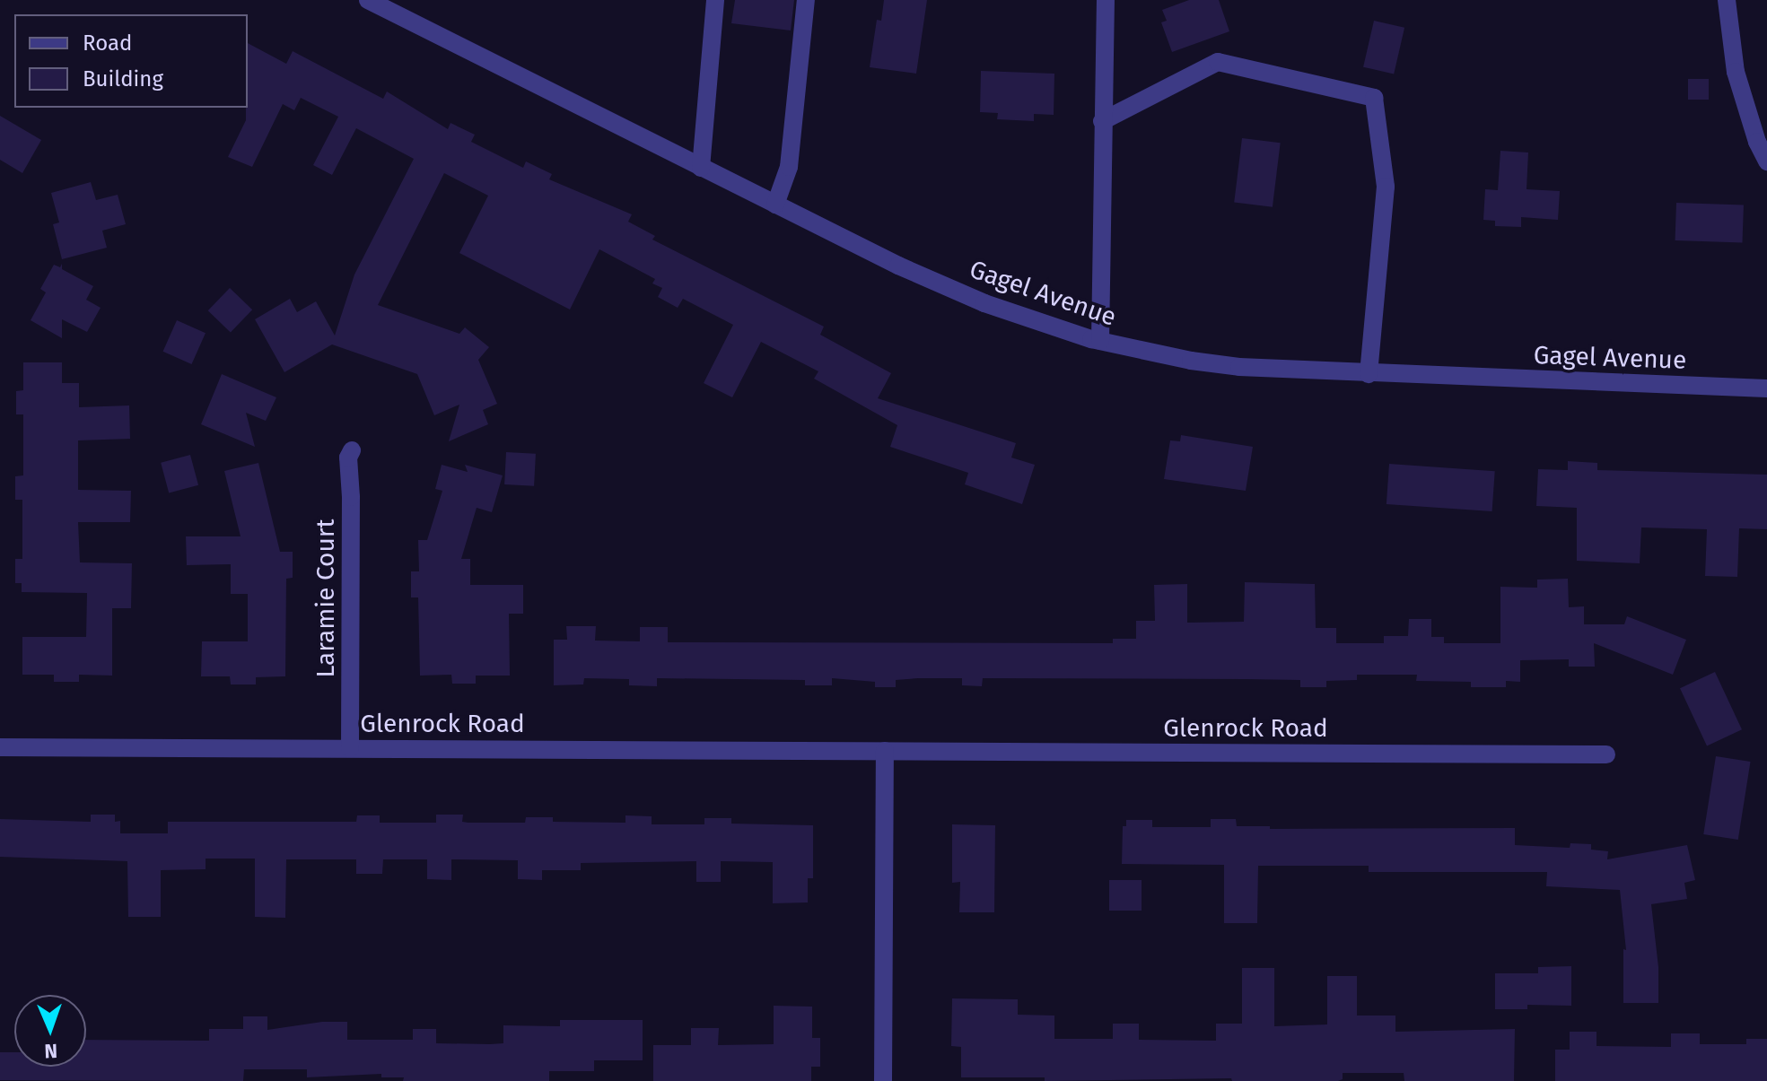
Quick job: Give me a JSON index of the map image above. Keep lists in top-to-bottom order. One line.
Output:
{"streets":{"street":["Gagel Avenue","Laramie Court","Glenrock Road"]},"crossings":[["Laramie Court","Glenrock Road"]],"legend":["Road","Building"],"north":"bottom"}
